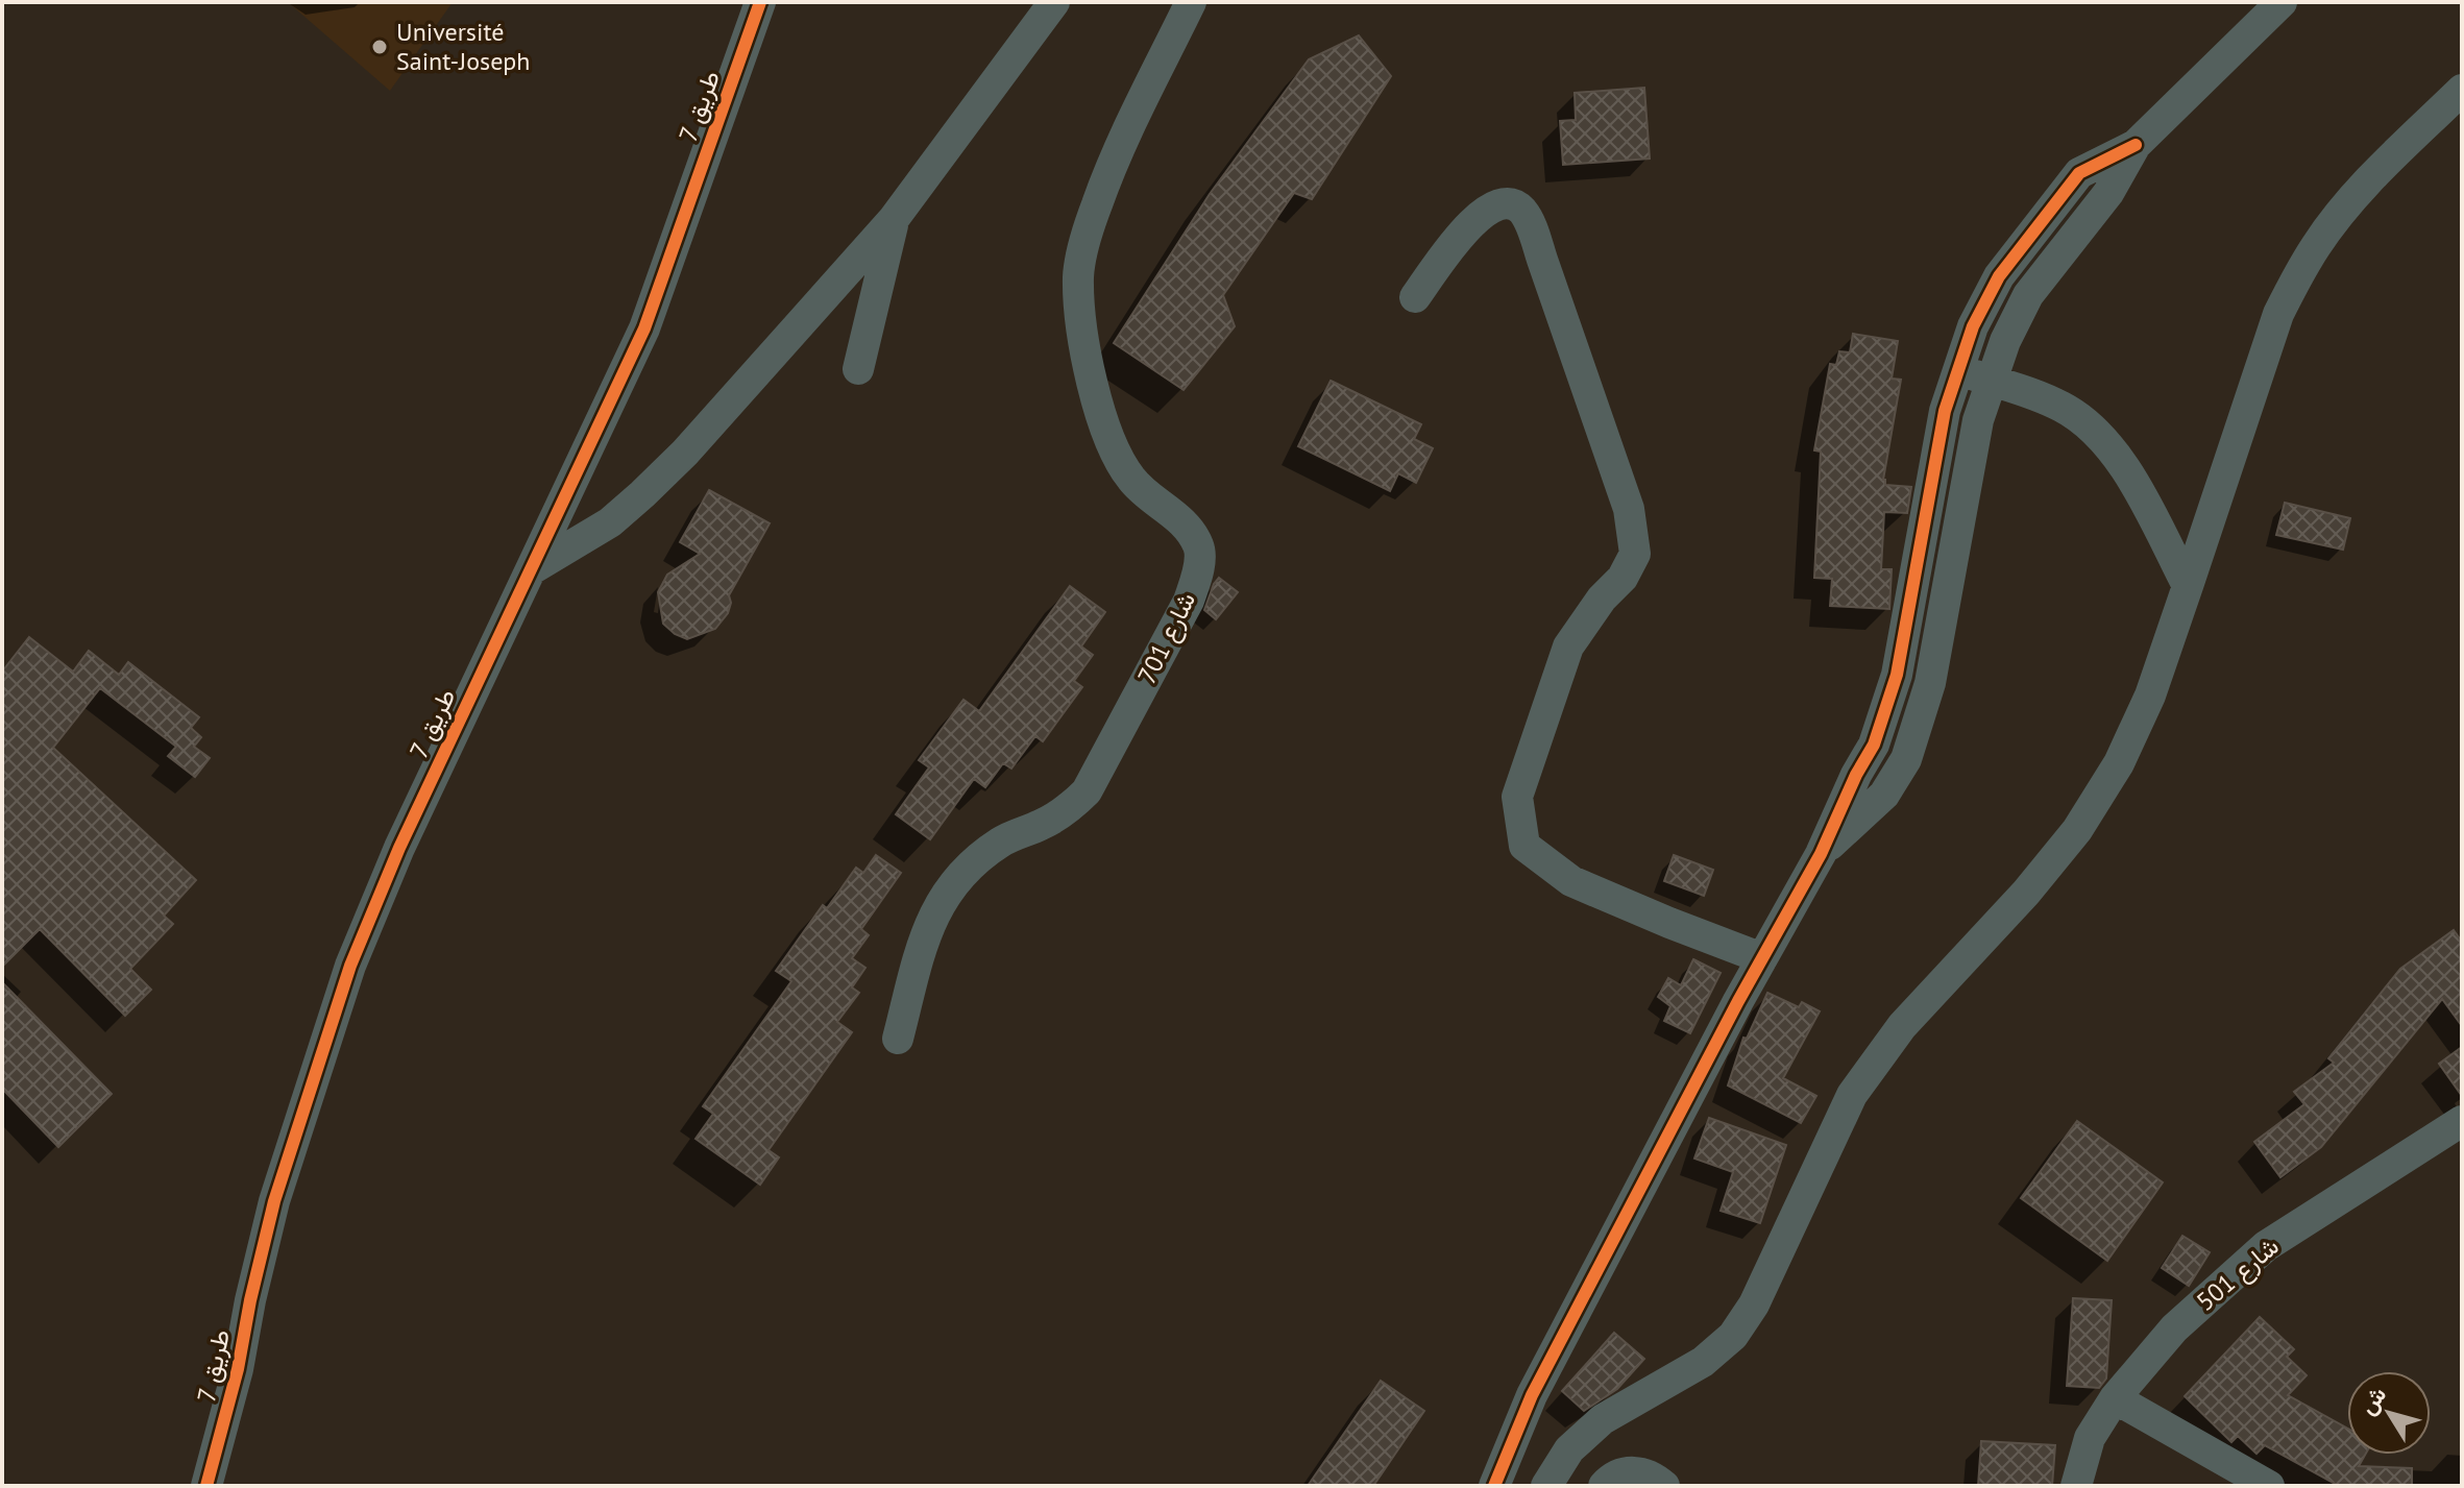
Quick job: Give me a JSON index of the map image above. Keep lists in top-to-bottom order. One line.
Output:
{"streets":{"street":["طريق 7","شارع 701","شارع 501"]},"places":["Université Saint-Joseph"],"north":"top left"}
